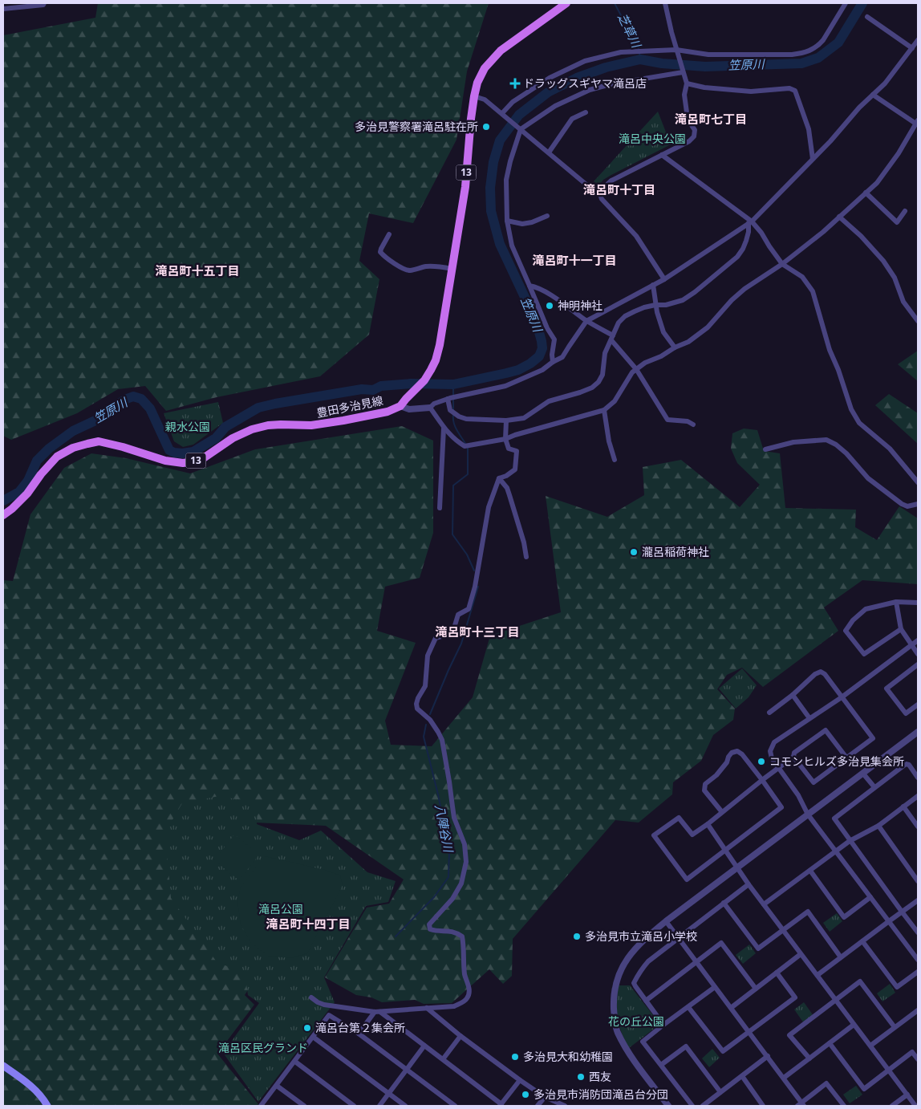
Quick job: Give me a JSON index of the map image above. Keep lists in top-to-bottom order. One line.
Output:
{"streets":{"main road":["13","豊田多治見線"]},"districts":["滝呂町七丁目","滝呂町十丁目","滝呂町十一丁目","滝呂町十五丁目","滝呂町十三丁目","滝呂町十四丁目"],"water":["芝草川","笠原川","八陣谷川"],"parks":["滝呂中央公園","親水公園","滝呂公園","花の丘公園","滝呂区民グランド"],"places":{"health":["ドラッグスギヤマ滝呂店"],"other":["多治見警察署滝呂駐在所","神明神社","瀧呂稲荷神社","コモンヒルズ多治見集会所","多治見市立滝呂小学校","滝呂台第２集会所","多治見大和幼稚園","西友","多治見市消防団滝呂台分団"]}}
